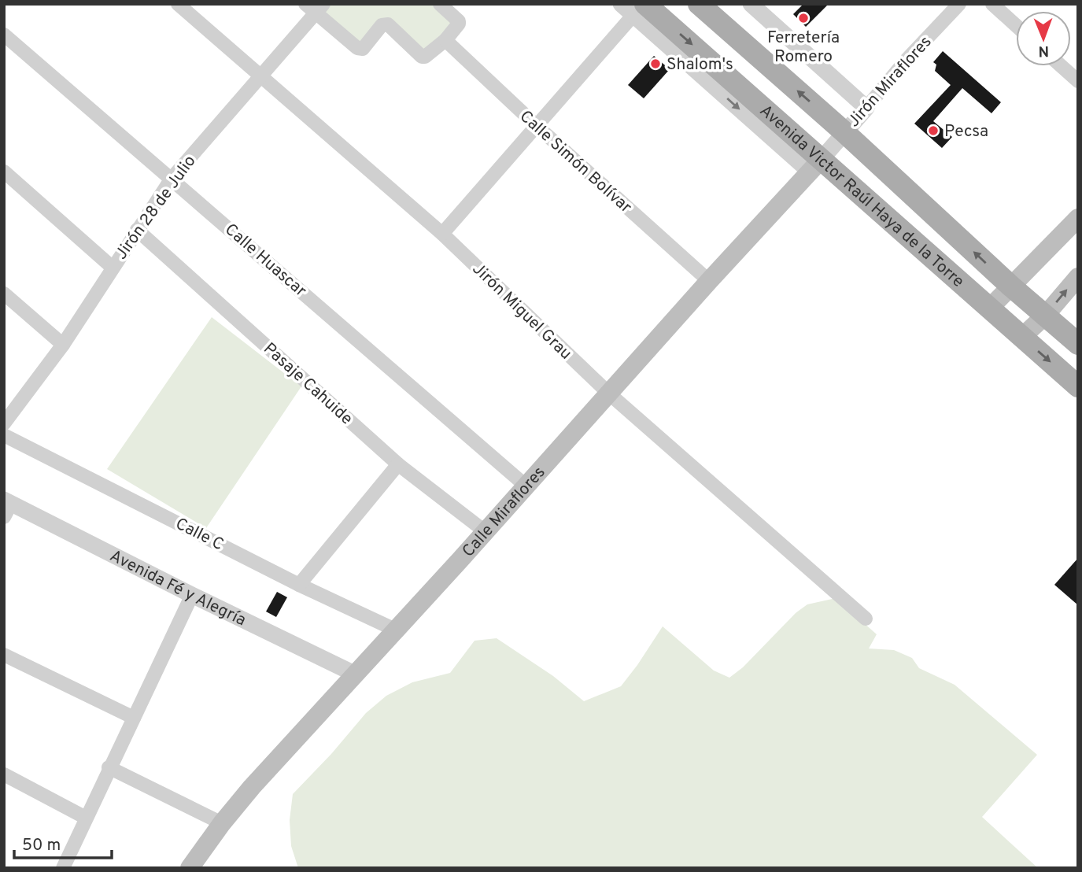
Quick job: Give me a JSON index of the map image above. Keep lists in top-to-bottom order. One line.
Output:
{"streets":{"main road":["Avenida Victor Raúl Haya de la Torre","Calle Miraflores"],"street":["Jirón Miraflores","Calle Simón Bolívar","Jirón 28 de Julio","Calle Huascar","Jirón Miguel Grau","Pasaje Cahuide","Calle C","Avenida Fé y Alegría"]},"crossings":[["Jirón Miraflores","Avenida Victor Raúl Haya de la Torre"],["Jirón Miraflores","Calle Miraflores"],["Calle Simón Bolívar","Calle Miraflores"],["Avenida Victor Raúl Haya de la Torre","Calle Miraflores"],["Jirón 28 de Julio","Calle Huascar"],["Jirón 28 de Julio","Jirón Miguel Grau"],["Jirón 28 de Julio","Pasaje Cahuide"],["Jirón 28 de Julio","Calle C"],["Calle Huascar","Calle Miraflores"],["Jirón Miguel Grau","Calle Miraflores"],["Pasaje Cahuide","Calle Miraflores"],["Calle Miraflores","Calle C"],["Calle Miraflores","Avenida Fé y Alegría"]],"places":["Ferretería Romero","Shalom's","Pecsa"],"scale_bar":"50 m","north":"bottom"}
